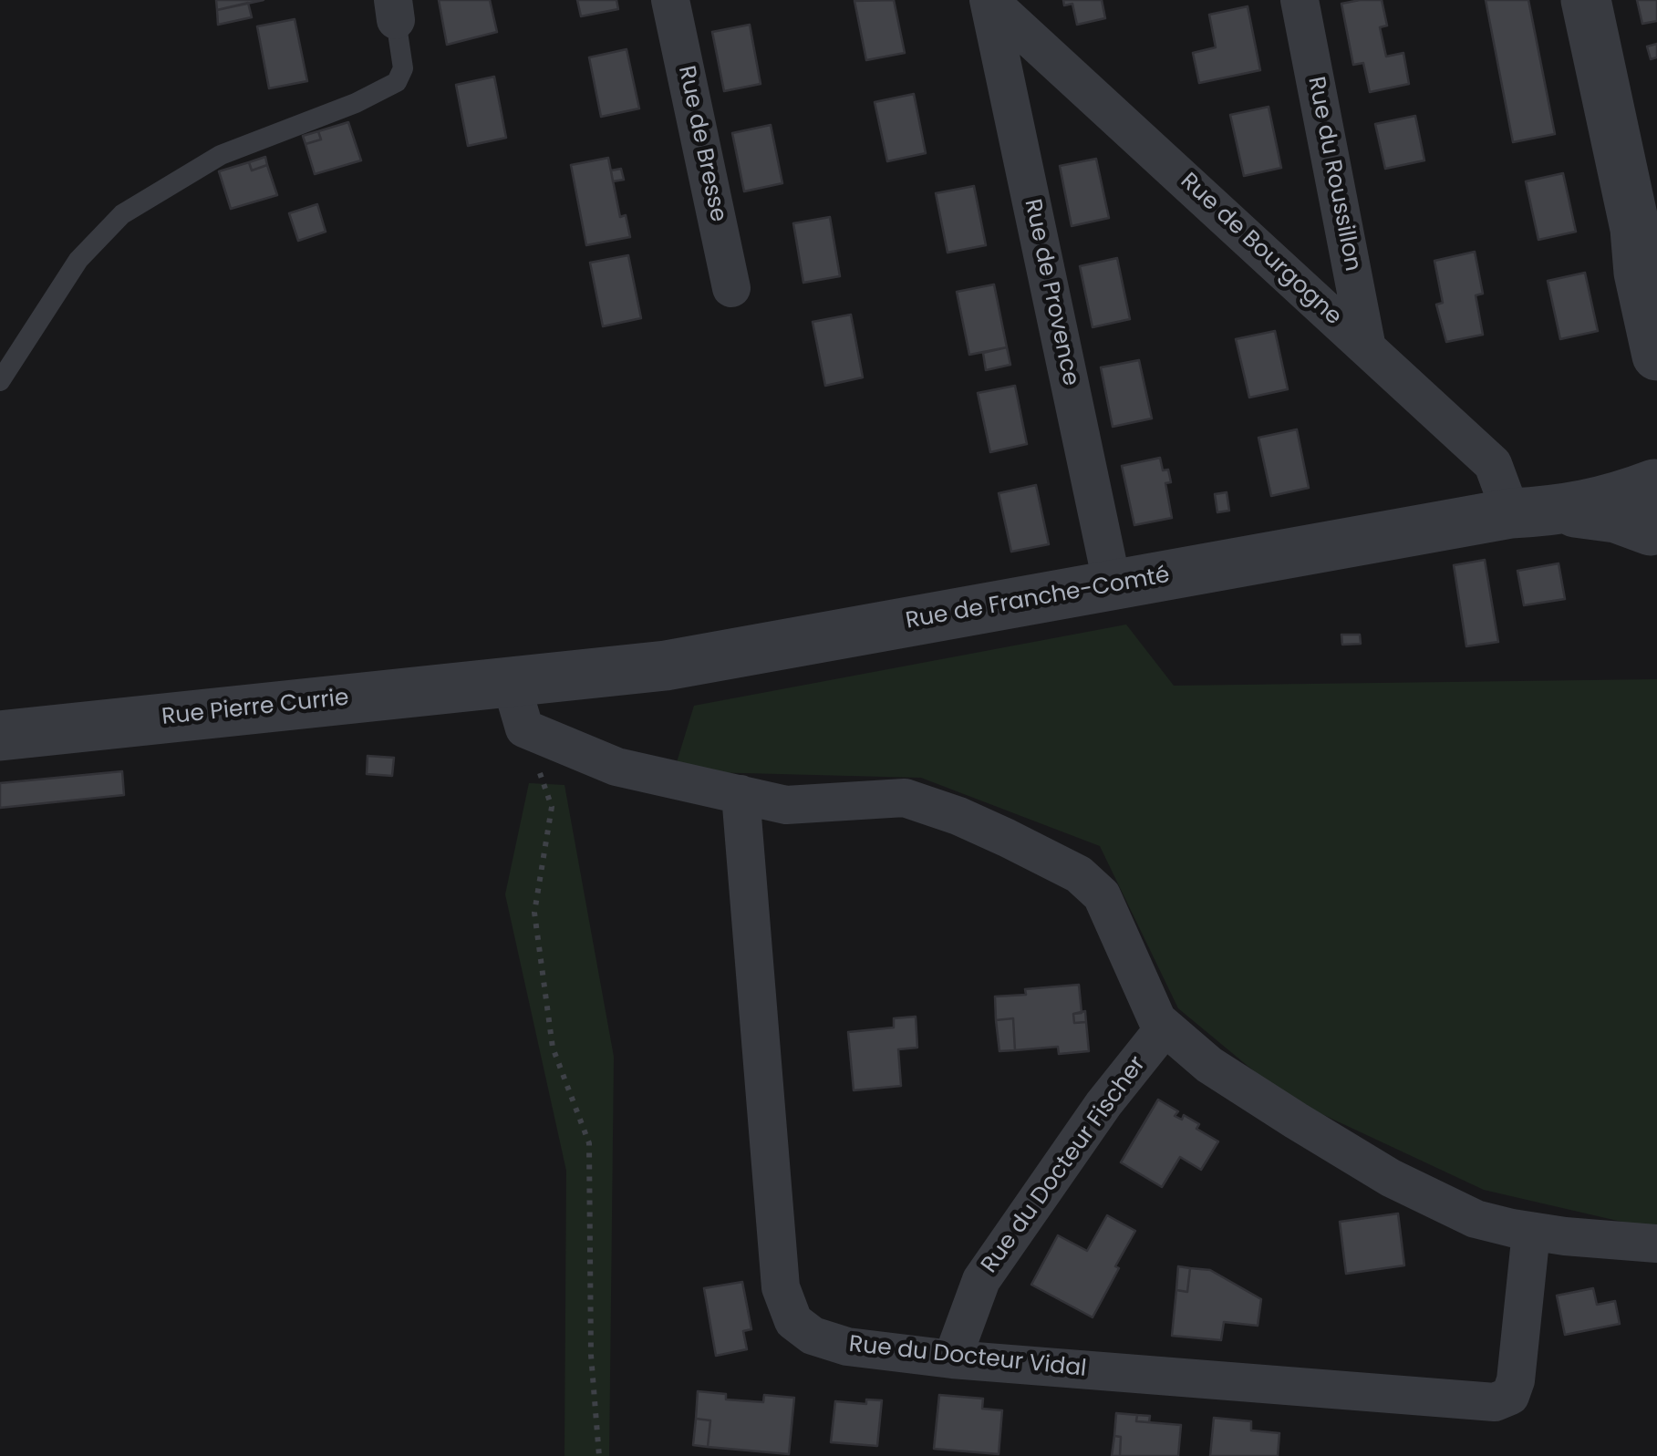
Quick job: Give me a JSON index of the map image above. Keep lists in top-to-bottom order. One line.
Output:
{"streets":{"street":["Rue de Bresse","Rue du Roussillon","Rue de Bourgogne","Rue de Provence","Rue de Franche-Comté","Rue Pierre Currie","Rue du Docteur Fischer","Rue du Docteur Vidal"]},"crossings":[["Rue du Roussillon","Rue de Bourgogne"],["Rue de Bourgogne","Rue de Provence"],["Rue de Bourgogne","Rue de Franche-Comté"],["Rue de Provence","Rue de Franche-Comté"],["Rue de Franche-Comté","Rue Pierre Currie"],["Rue du Docteur Fischer","Rue du Docteur Vidal"]]}
